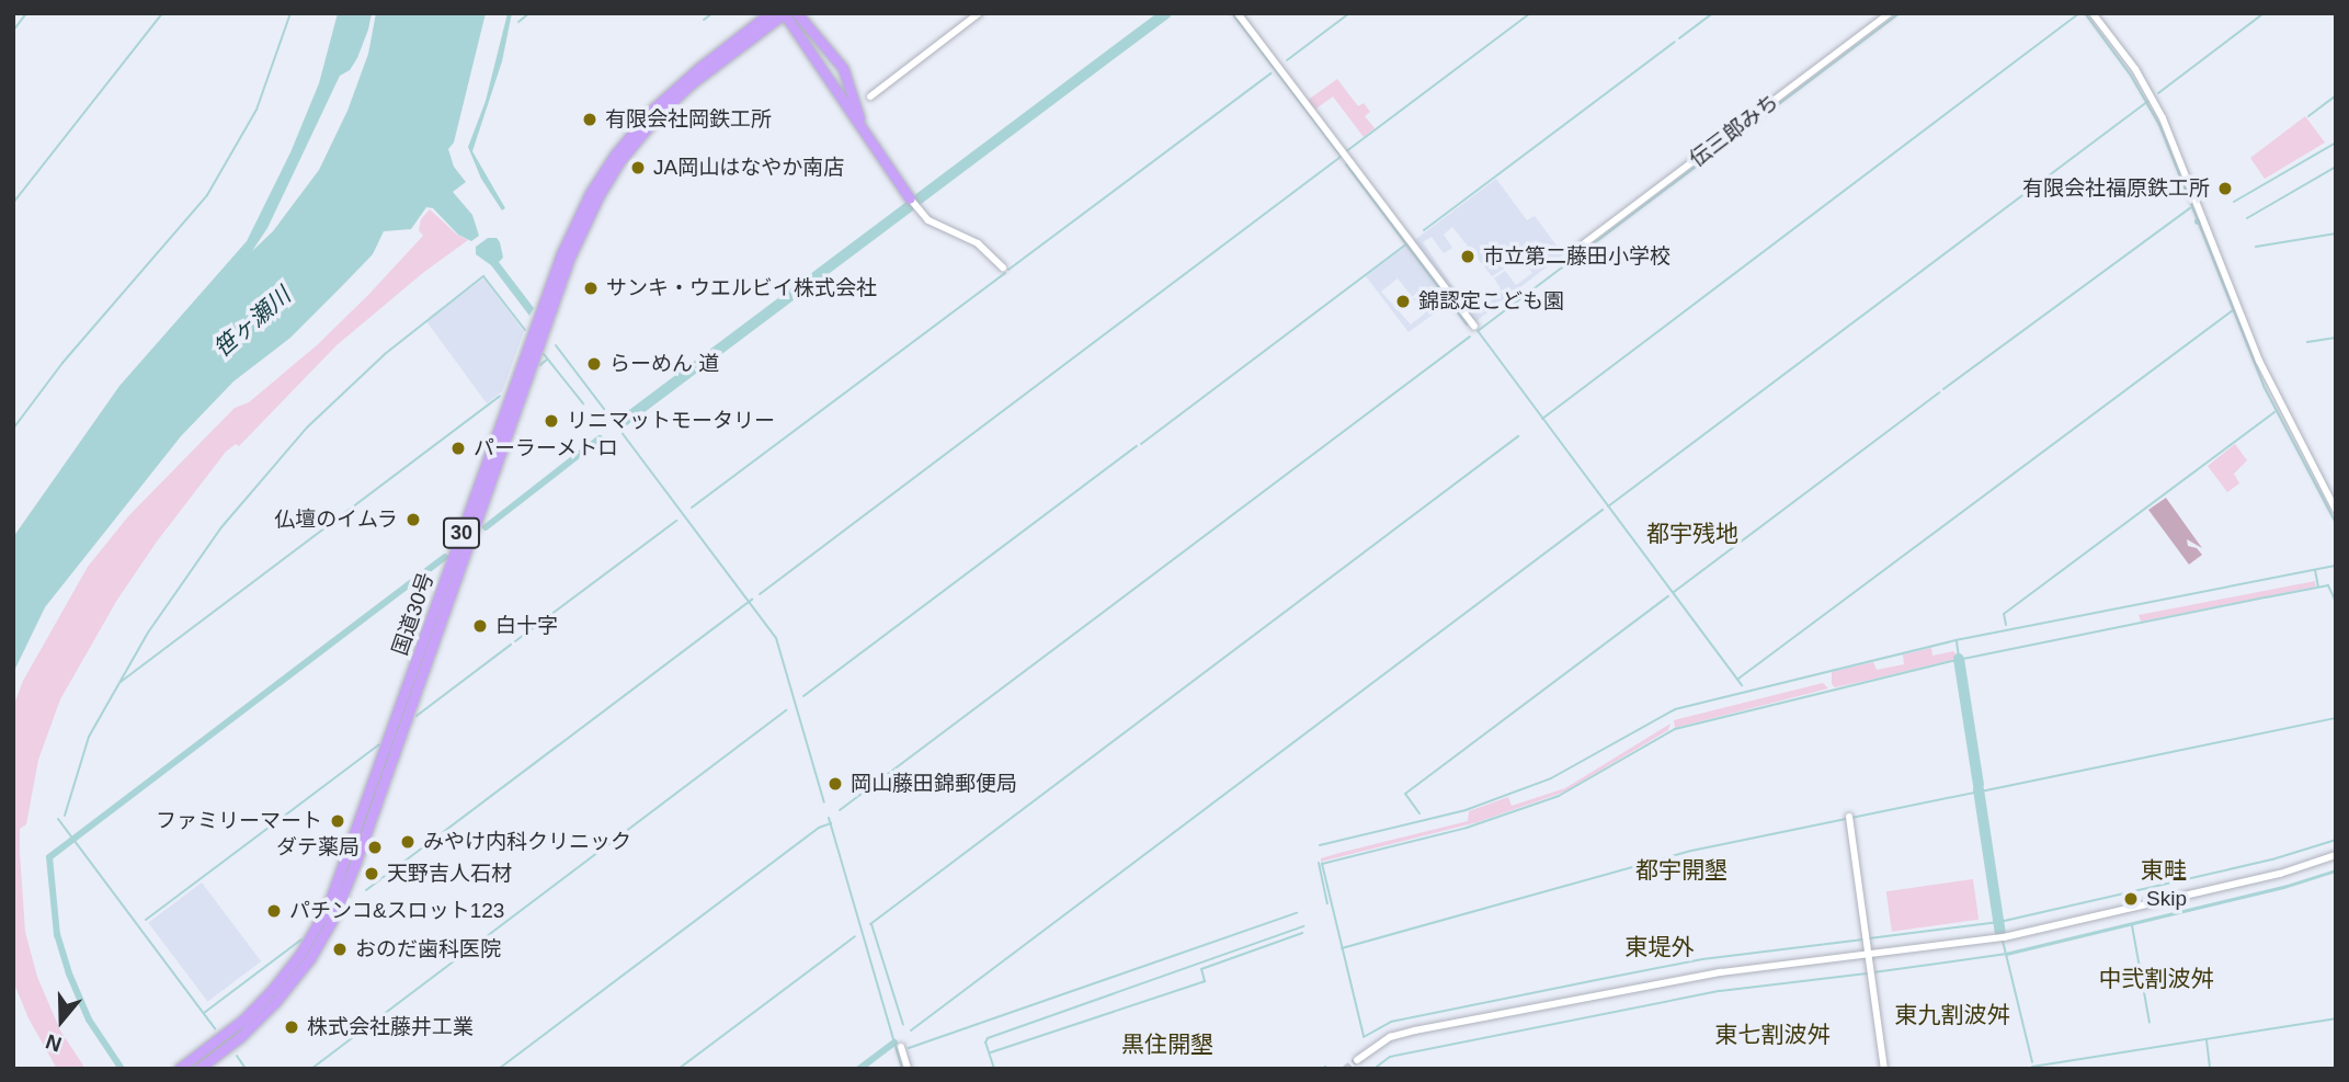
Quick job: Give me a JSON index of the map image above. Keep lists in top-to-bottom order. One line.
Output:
{"streets":{"highway":["30","国道30号"],"street":["伝三郎みち"]},"districts":["都宇残地","都宇開墾","東畦","東堤外","中弐割波舛","東九割波舛","東七割波舛","黒住開墾"],"water":["笹ヶ瀬川"],"places":["有限会社岡鉄工所","JA岡山はなやか南店","有限会社福原鉄工所","市立第二藤田小学校","サンキ・ウエルビイ株式会社","錦認定こども園","らーめん 道","リニマットモータリー","パーラーメトロ","仏壇のイムラ","白十字","岡山藤田錦郵便局","ファミリーマート","みやけ内科クリニック","ダテ薬局","天野吉人石材","Skip","パチンコ&スロット123","おのだ歯科医院","株式会社藤井工業"],"north":"bottom"}
